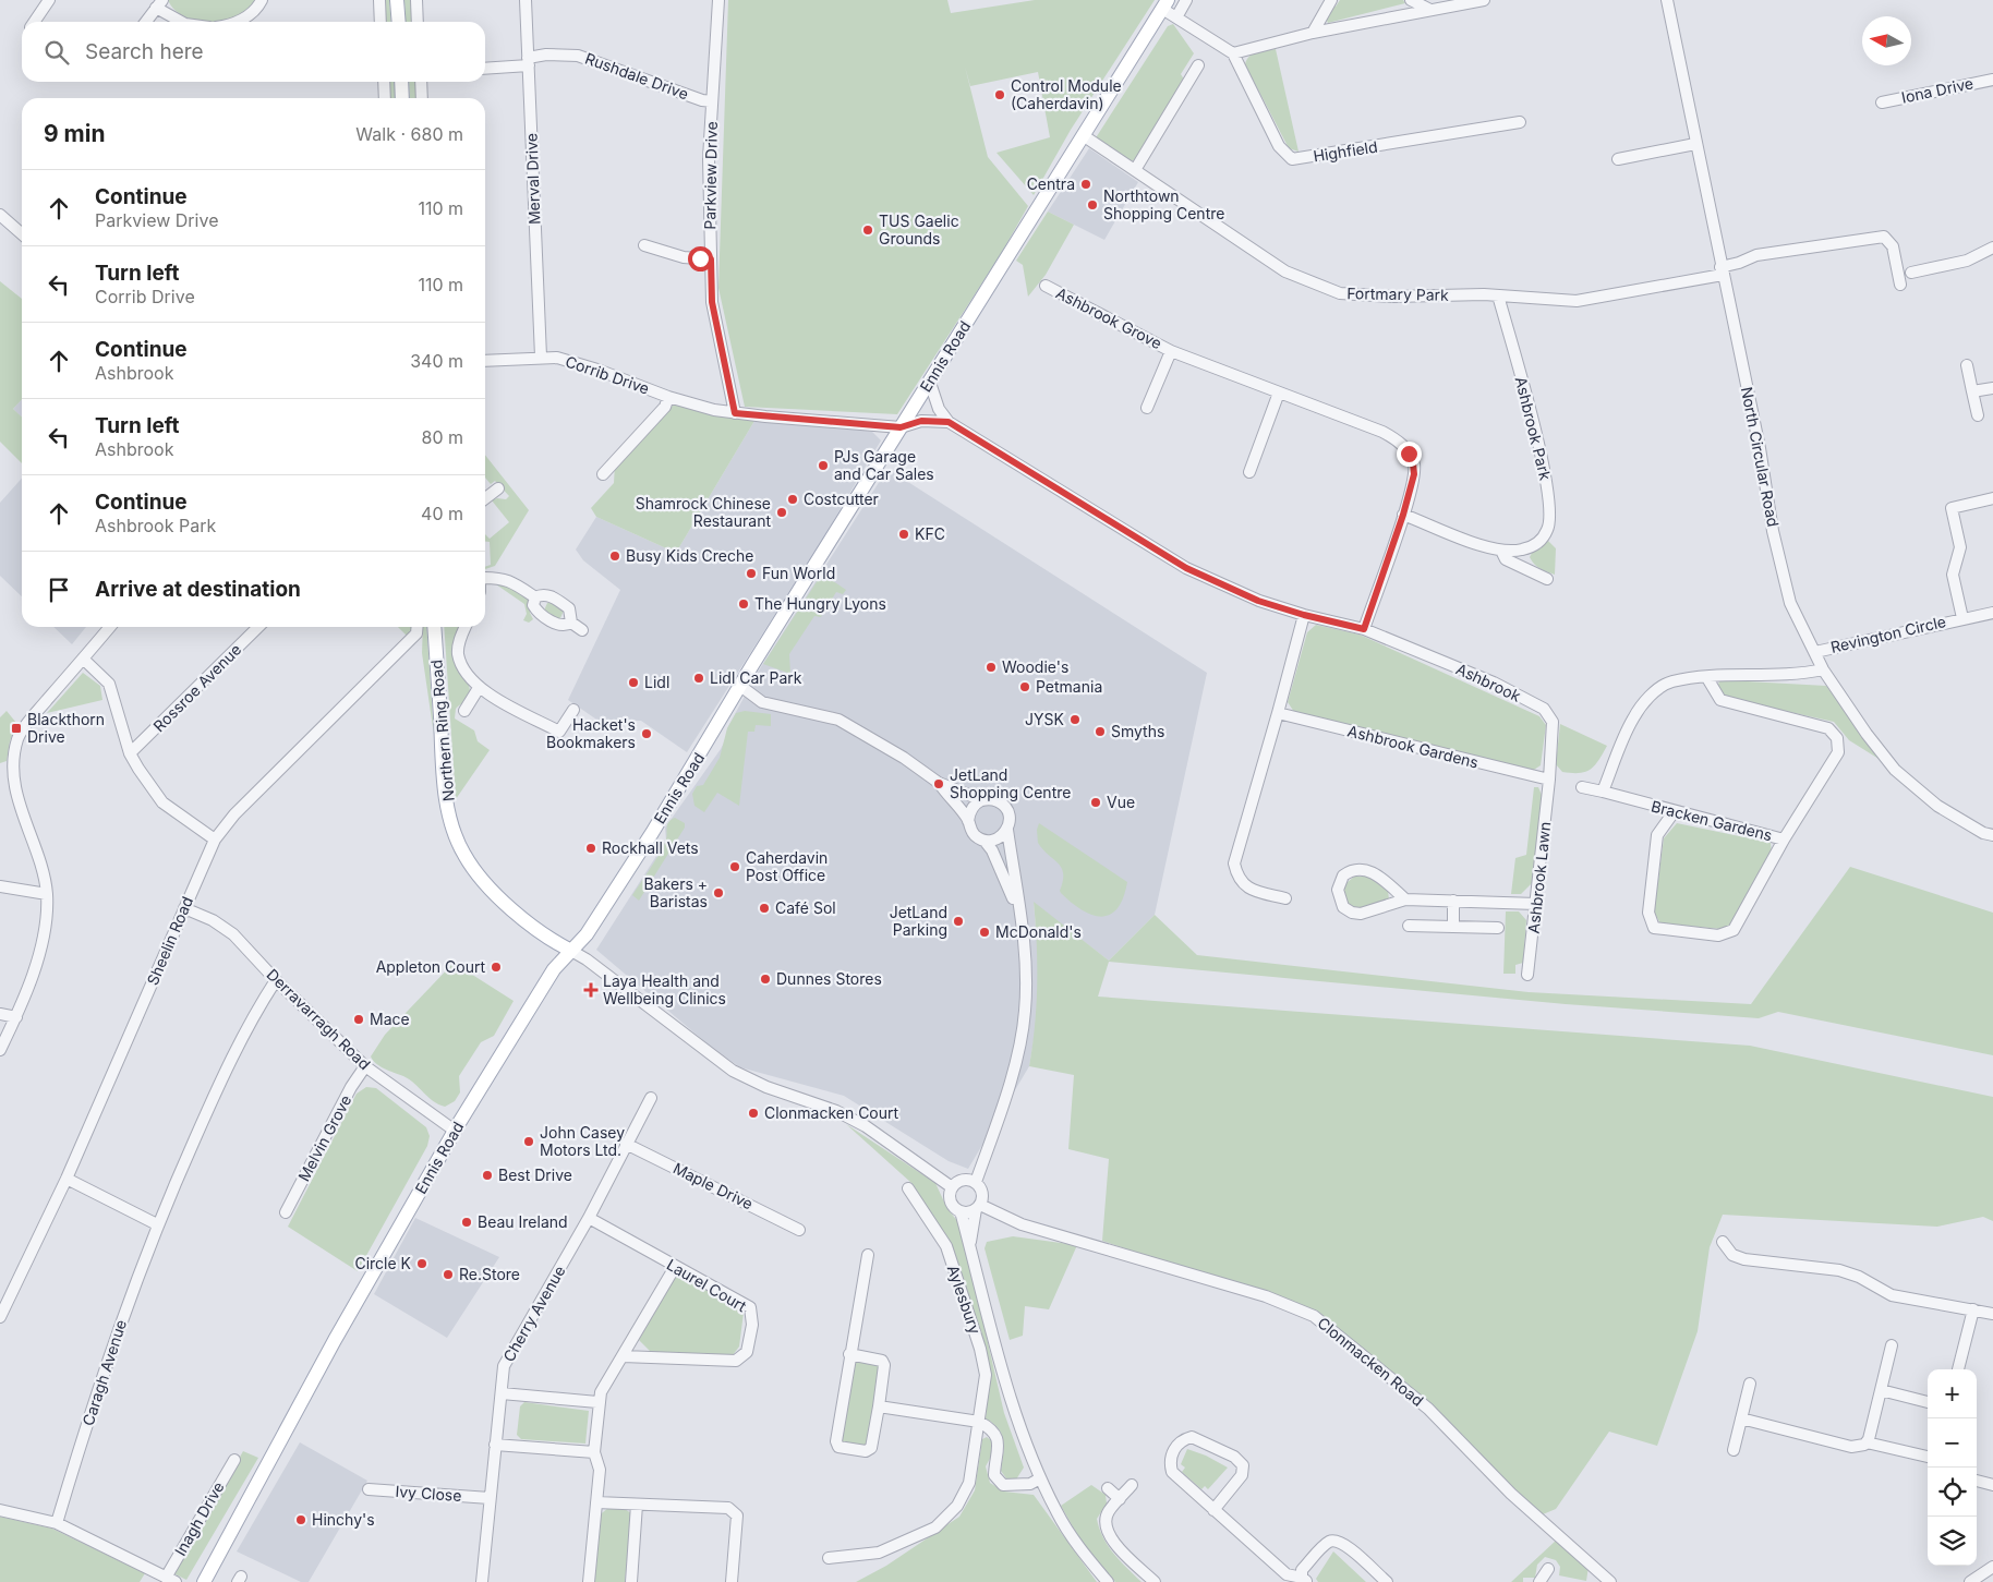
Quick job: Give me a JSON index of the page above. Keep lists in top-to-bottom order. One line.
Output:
{"streets":{"main road":["Ennis Road","Northern Ring Road"],"street":["Rushdale Drive","Iona Drive","Highfield","Parkview Drive","Merval Drive","Fortmary Park","Ashbrook Grove","Corrib Drive","Ashbrook Park","North Circular Road","Revington Circle","Ashbrook","Rossroe Avenue","Ashbrook Gardens","Bracken Gardens","Ashbrook Lawn","Sheelin Road","Derravarragh Road","Melvin Grove","Maple Drive","Laurel Court","Aylesbury","Cherry Avenue","Clonmacken Road","Caragh Avenue","Ivy Close","Inagh Drive"]},"crossings":[["Rushdale Drive","Parkview Drive"],["Rushdale Drive","Merval Drive"],["Parkview Drive","Corrib Drive"],["Merval Drive","Corrib Drive"],["Fortmary Park","Ennis Road"],["Fortmary Park","Ashbrook Park"],["Fortmary Park","North Circular Road"],["Ennis Road","Corrib Drive"],["Ennis Road","Ashbrook"],["Ennis Road","Northern Ring Road"],["Ennis Road","Derravarragh Road"],["Corrib Drive","Ashbrook"],["North Circular Road","Revington Circle"],["Ashbrook","Ashbrook Gardens"],["Ashbrook","Ashbrook Lawn"],["Ashbrook Gardens","Ashbrook Lawn"],["Sheelin Road","Derravarragh Road"],["Derravarragh Road","Melvin Grove"],["Maple Drive","Cherry Avenue"],["Laurel Court","Cherry Avenue"],["Cherry Avenue","Ivy Close"]],"places":{"other":["Control Module (Caherdavin)","Centra","Northtown Shopping Centre","TUS Gaelic Grounds","PJs Garage and Car Sales","Costcutter","Shamrock Chinese Restaurant","KFC","Busy Kids Creche","Fun World","The Hungry Lyons","Woodie's","Lidl Car Park","Lidl","Petmania","JYSK","Smyths","Hacket's Bookmakers","JetLand Shopping Centre","Vue","Rockhall Vets","Caherdavin Post Office","Bakers + Baristas","Café Sol","JetLand Parking","McDonald's","Appleton Court","Dunnes Stores","Mace","Clonmacken Court","John Casey Motors Ltd.","Best Drive","Beau Ireland","Circle K","Re.Store","Hinchy's"],"transit":["Blackthorn Drive"],"health":["Laya Health and Wellbeing Clinics"]},"north":"left","page":{"search":"Search here","heading":["9 min","Walk · 680 m"],"list":[["Continue","Parkview Drive","110 m"],["Turn left","Corrib Drive","110 m"],["Continue","Ashbrook","340 m"],["Turn left","Ashbrook","80 m"],["Continue","Ashbrook Park","40 m"],"Arrive at destination"],"map_buttons":["+","−"]}}
